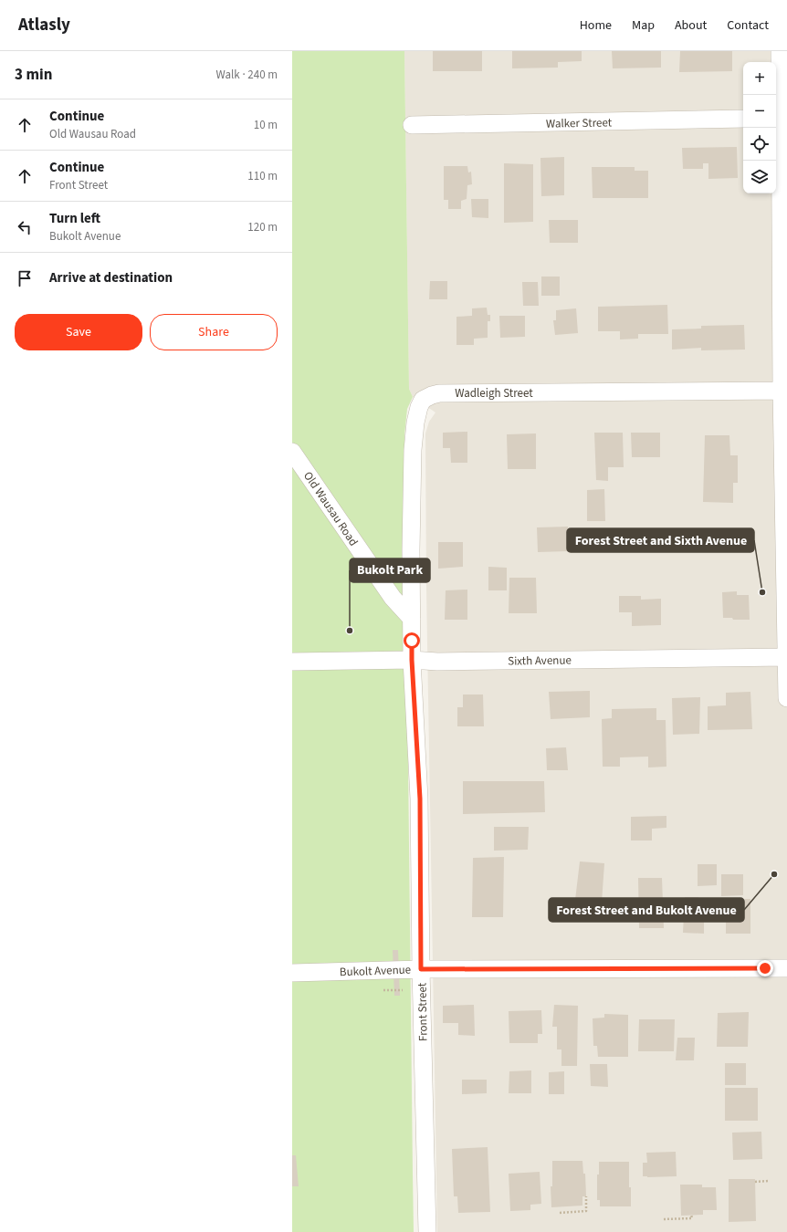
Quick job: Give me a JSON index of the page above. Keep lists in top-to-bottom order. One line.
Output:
{"streets":{"street":["Walker Street","Wadleigh Street","Old Wausau Road","Sixth Avenue","Bukolt Avenue","Front Street"]},"crossings":[["Wadleigh Street","Old Wausau Road"],["Sixth Avenue","Front Street"],["Bukolt Avenue","Front Street"]],"places":["Forest Street and Sixth Avenue","Bukolt Park","Forest Street and Bukolt Avenue"],"page":{"header":"Atlasly","nav":["Home","Map","About","Contact"],"heading":["3 min","Walk · 240 m"],"map_buttons":["+","−"],"list":[["Continue","Old Wausau Road","10 m"],["Continue","Front Street","110 m"],["Turn left","Bukolt Avenue","120 m"],"Arrive at destination"],"buttons":["Save","Share"]}}
